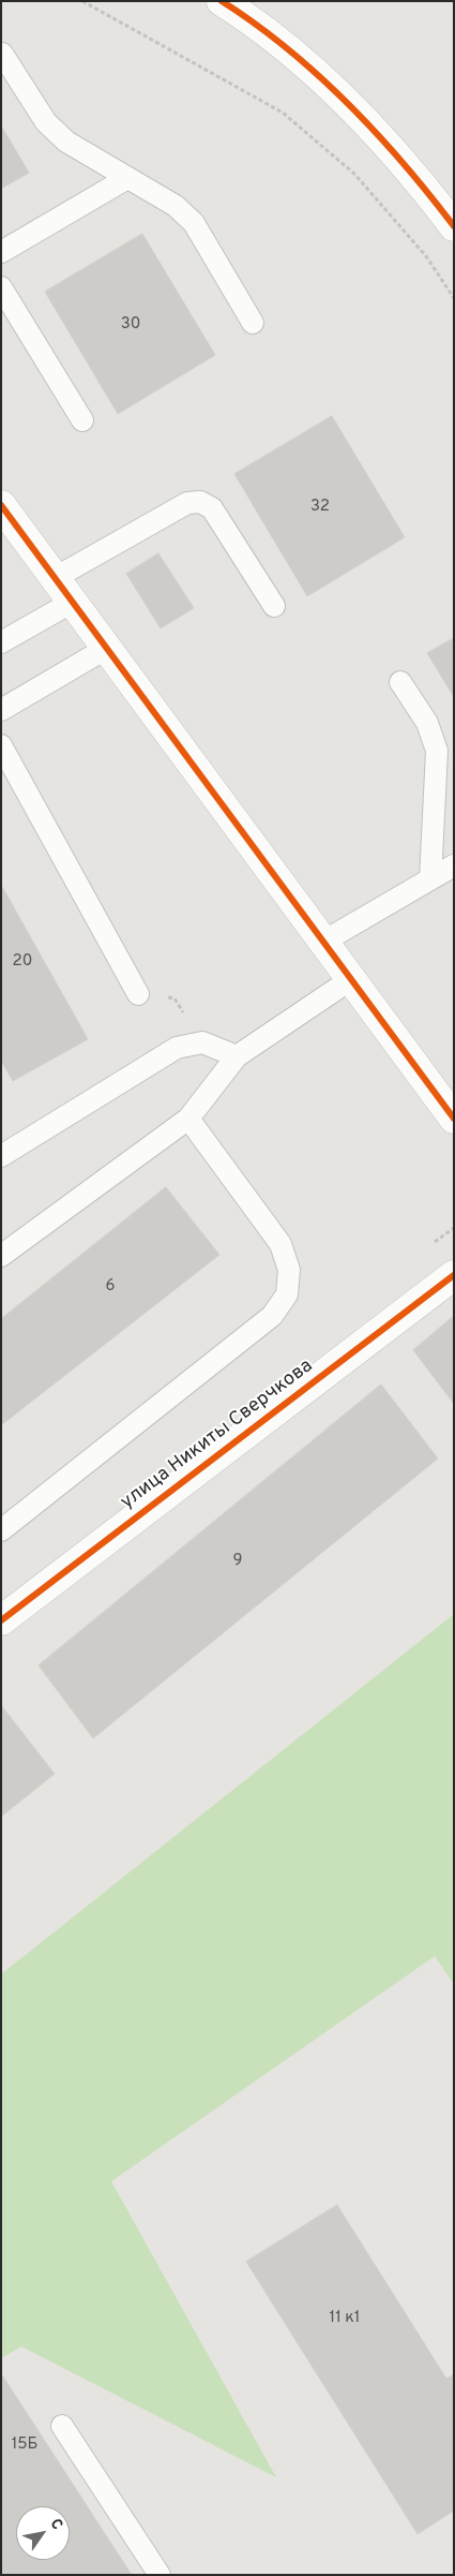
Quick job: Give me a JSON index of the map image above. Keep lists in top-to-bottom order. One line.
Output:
{"streets":{"street":["улица Никиты Сверчкова"]},"house_numbers":["30","32","20","6","9","11 к1","15Б"],"north":"top right"}
